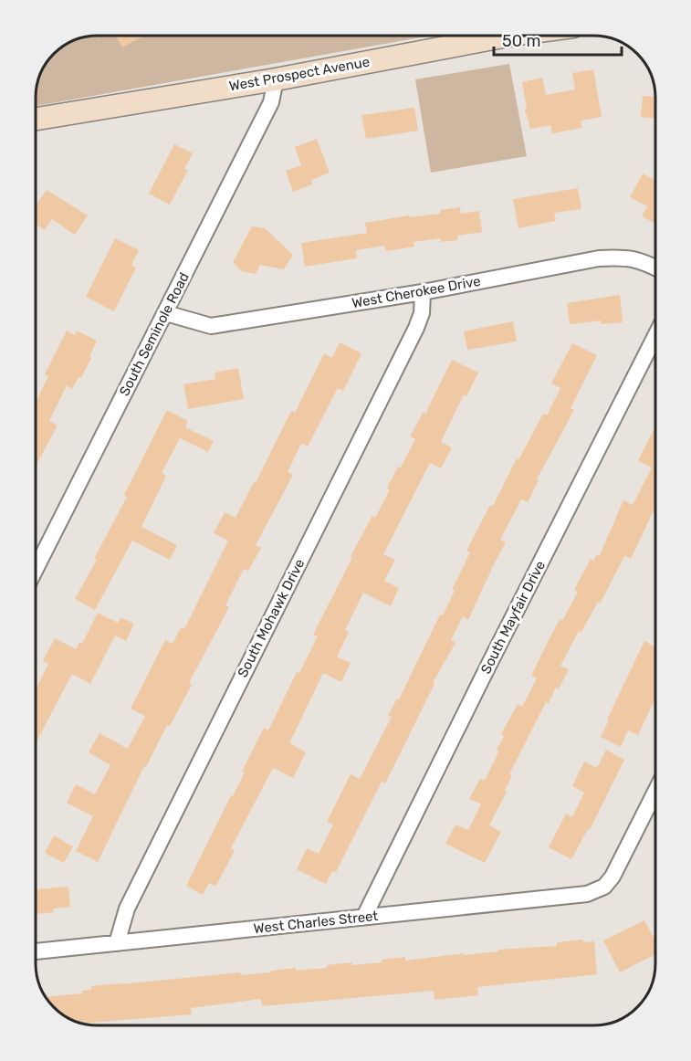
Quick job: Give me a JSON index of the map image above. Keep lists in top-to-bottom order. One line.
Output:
{"streets":{"main road":["West Prospect Avenue"],"street":["West Cherokee Drive","South Seminole Road","South Mayfair Drive","South Mohawk Drive","West Charles Street"]},"crossings":[["West Prospect Avenue","South Seminole Road"],["West Cherokee Drive","South Seminole Road"],["West Cherokee Drive","South Mohawk Drive"],["South Mayfair Drive","West Charles Street"],["South Mohawk Drive","West Charles Street"]],"scale_bar":"50 m"}
